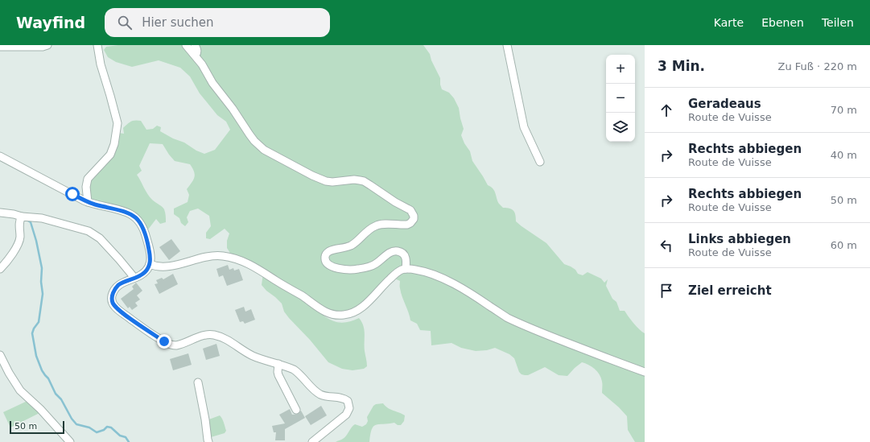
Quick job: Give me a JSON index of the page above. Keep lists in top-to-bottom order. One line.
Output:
{"scale_bar":"50 m","page":{"header":"Wayfind","search":"Hier suchen","nav":["Karte","Ebenen","Teilen"],"heading":["3 Min.","Zu Fuß · 220 m"],"map_buttons":["+","−"],"list":[["Geradeaus","Route de Vuisse","70 m"],["Rechts abbiegen","Route de Vuisse","40 m"],["Rechts abbiegen","Route de Vuisse","50 m"],["Links abbiegen","Route de Vuisse","60 m"],"Ziel erreicht"],"scale":"50 m"}}
